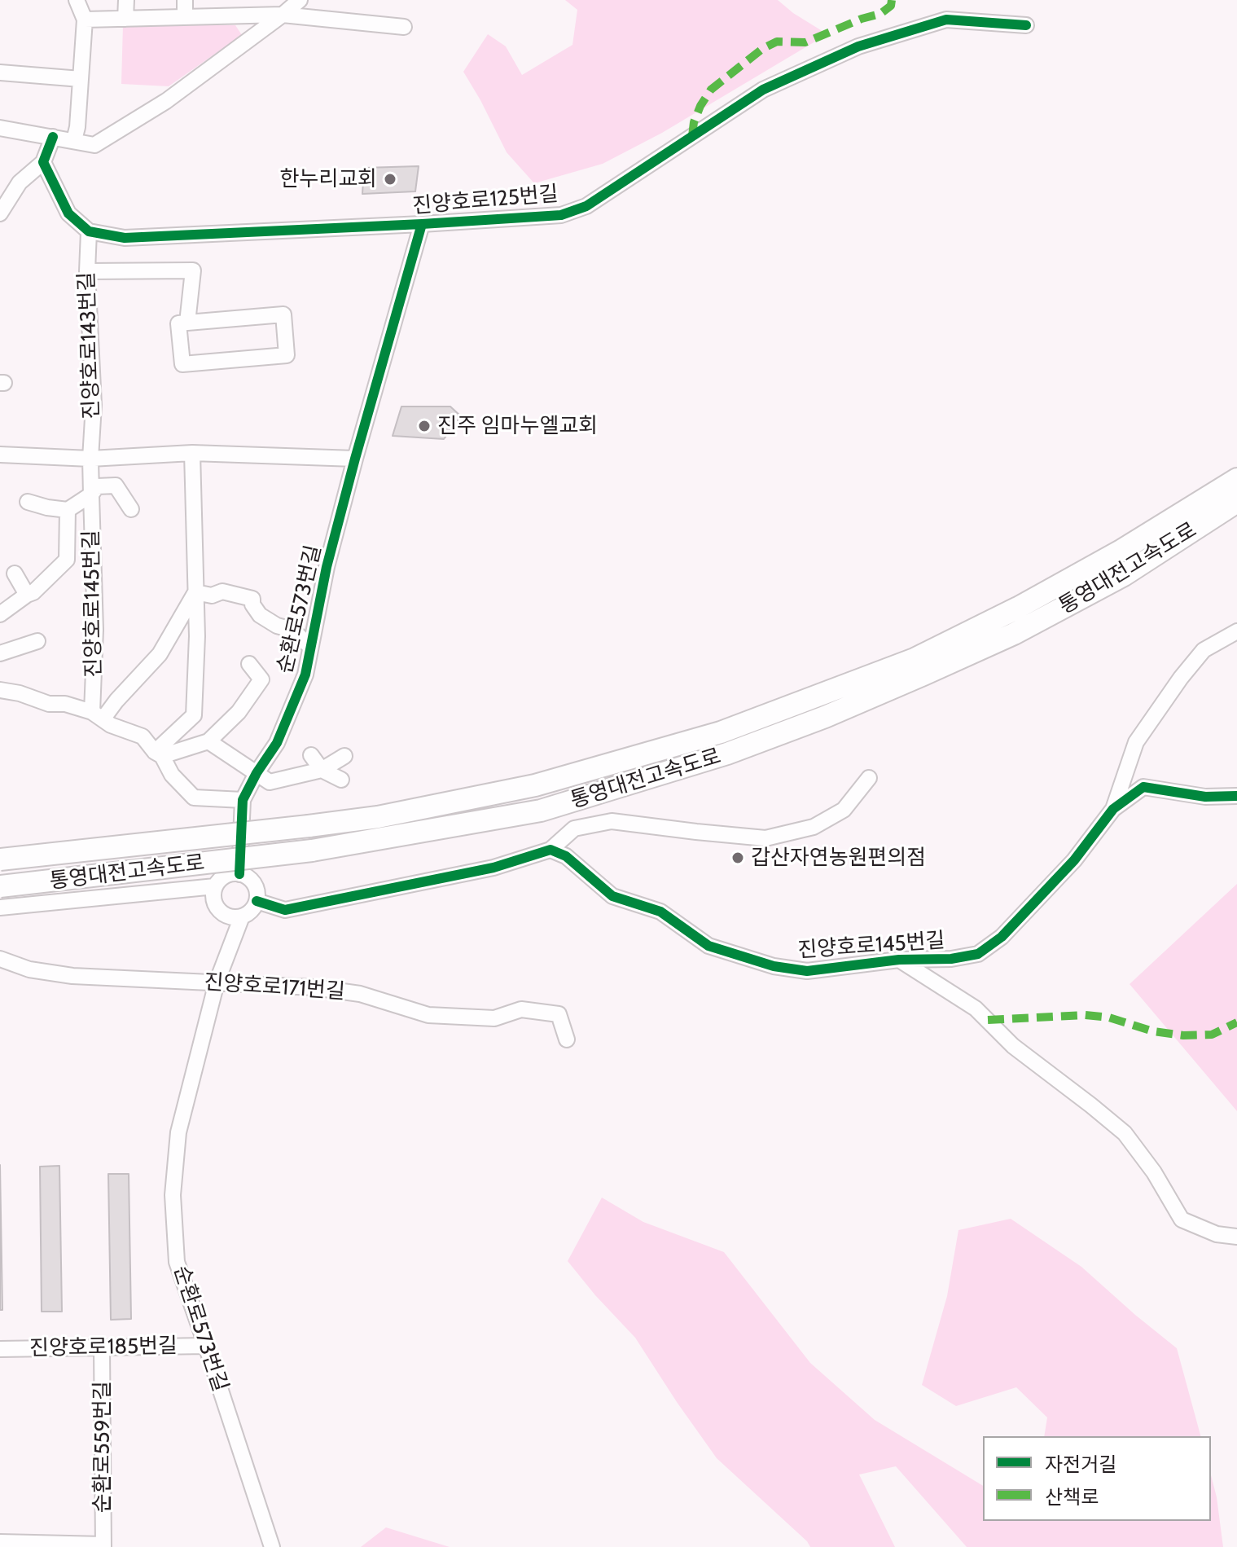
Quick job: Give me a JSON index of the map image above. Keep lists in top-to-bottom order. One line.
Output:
{"streets":{"highway":["통영대전고속도로"],"street":["진양호로125번길","진양호로143번길","진양호로145번길","순환로573번길","진양호로171번길","진양호로185번길","순환로559번길"]},"crossings":[["진양호로125번길","진양호로143번길"],["진양호로125번길","순환로573번길"],["진양호로143번길","진양호로145번길"],["진양호로145번길","순환로573번길"],["순환로573번길","진양호로171번길"],["순환로573번길","진양호로185번길"],["진양호로185번길","순환로559번길"]],"places":["한누리교회","진주 임마누엘교회","갑산자연농원편의점"],"legend":["자전거길","산책로"]}
